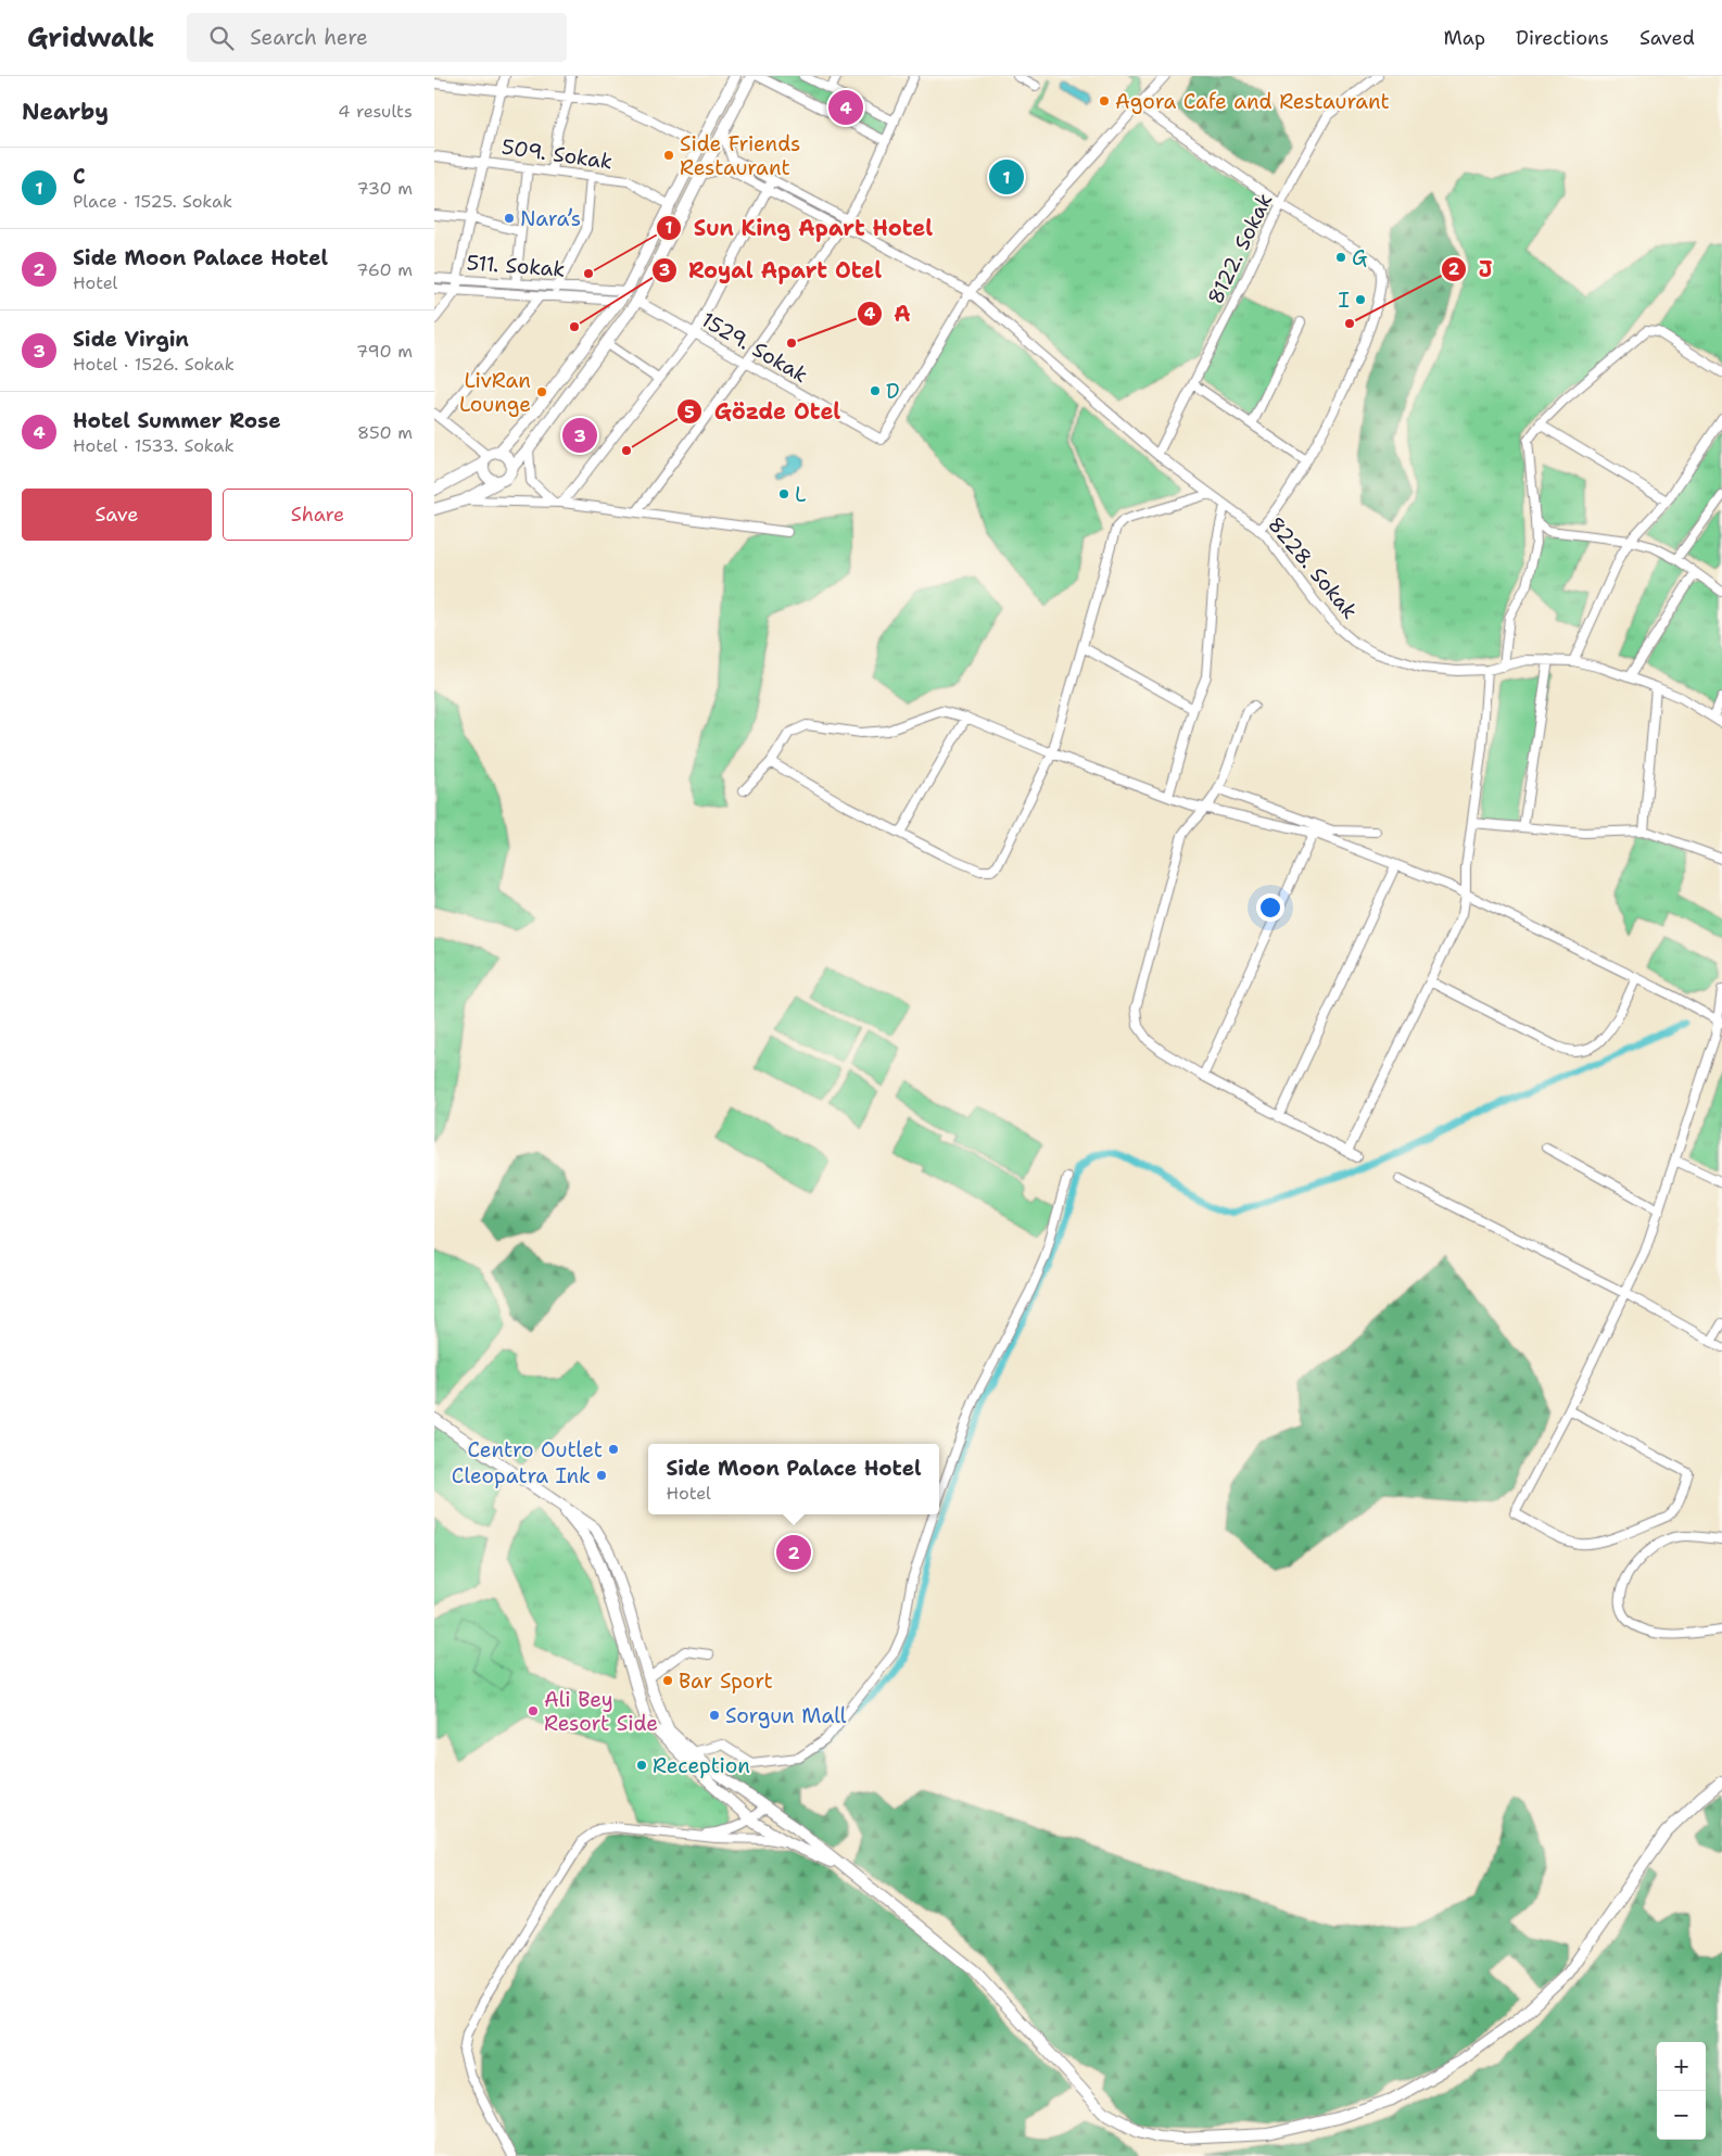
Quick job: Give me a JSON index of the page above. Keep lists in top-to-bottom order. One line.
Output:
{"streets":{"street":["509. Sokak","8122. Sokak","511. Sokak","1529. Sokak","8228. Sokak"]},"crossings":[["8122. Sokak","8228. Sokak"],["1529. Sokak","8228. Sokak"]],"places":["Agora Cafe and Restaurant","Side Friends Restaurant","Nara’s","G","Sun King Apart Hotel","I","J","Royal Apart Otel","A","D","LivRan Lounge","Gözde Otel","L","Centro Outlet","Cleopatra Ink","Bar Sport","Ali Bey Resort Side","Sorgun Mall","Reception"],"page":{"header":"Gridwalk","search":"Search here","nav":["Map","Directions","Saved"],"heading":["Nearby","4 results"],"pins":["4","1","3","2"],"list":[{"mark":"1","name":"C","note":"Place · 1525. Sokak","value":"730 m"},{"mark":"2","name":"Side Moon Palace Hotel","note":"Hotel","value":"760 m"},{"mark":"3","name":"Side Virgin","note":"Hotel · 1526. Sokak","value":"790 m"},{"mark":"4","name":"Hotel Summer Rose","note":"Hotel · 1533. Sokak","value":"850 m"}],"buttons":["Save","Share"],"popup":["Side Moon Palace Hotel","Hotel"],"map_buttons":["+","−"]}}
